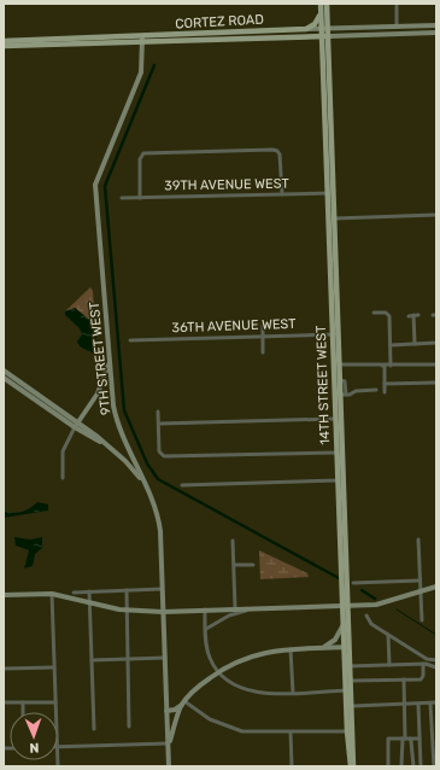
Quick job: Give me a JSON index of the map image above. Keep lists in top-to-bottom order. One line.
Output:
{"streets":{"main road":["CORTEZ ROAD","9TH STREET WEST","14TH STREET WEST"],"street":["39TH AVENUE WEST","36TH AVENUE WEST"]},"crossings":[["CORTEZ ROAD","9TH STREET WEST"],["CORTEZ ROAD","14TH STREET WEST"],["39TH AVENUE WEST","14TH STREET WEST"],["36TH AVENUE WEST","14TH STREET WEST"]],"north":"bottom"}
